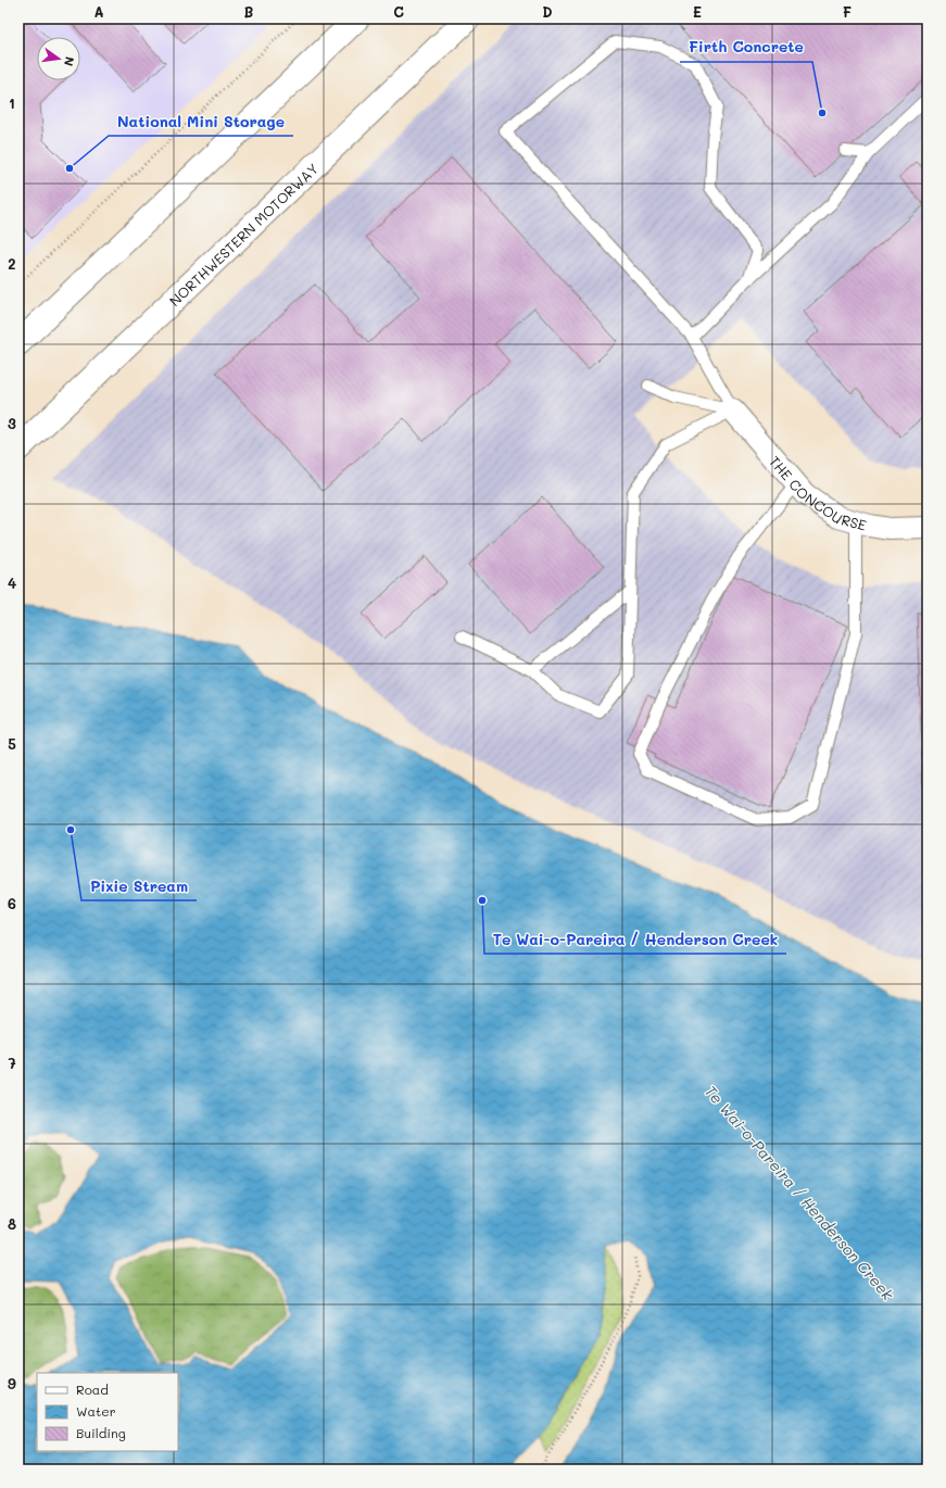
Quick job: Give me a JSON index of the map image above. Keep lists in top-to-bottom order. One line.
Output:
{"streets":{"highway":["NORTHWESTERN MOTORWAY"],"street":["THE CONCOURSE"]},"water":["Te Wai-o-Pareira / Henderson Creek"],"places":["Firth Concrete","National Mini Storage","Pixie Stream","Te Wai-o-Pareira / Henderson Creek"],"legend":["Road","Water","Building"],"north":"right","grid":{"columns":["A","B","C","D","E","F"],"rows":["1","2","3","4","5","6","7","8","9"]}}
